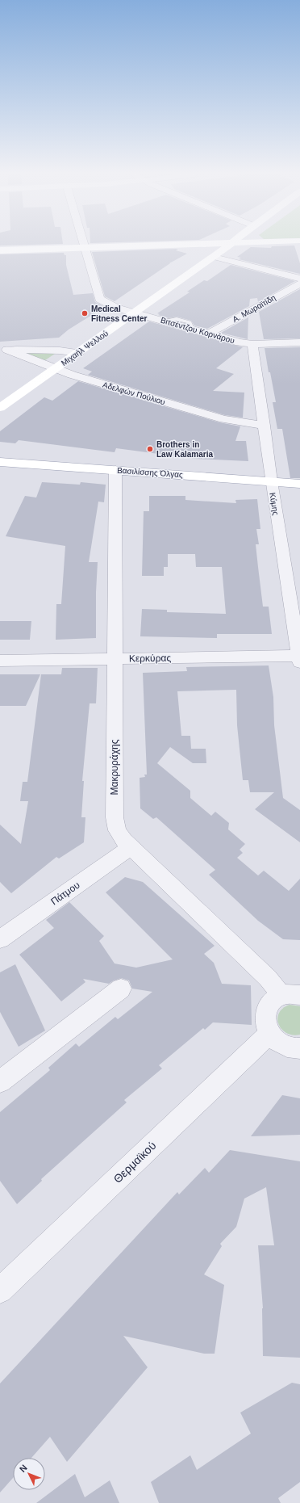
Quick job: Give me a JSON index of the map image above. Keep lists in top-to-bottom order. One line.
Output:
{"streets":{"main road":["Μιχαήλ Ψελλού","Βασιλίσσης Όλγας"],"street":["Α. Μωραϊτίδη","Βιτσέντζου Κορνάρου","Αδελφών Πούλιου","Κύμης","Κερκύρας","Μακρυράχης","Πάτμου","Θερμαϊκού"]},"crossings":[["Α. Μωραϊτίδη","Βιτσέντζου Κορνάρου"],["Βιτσέντζου Κορνάρου","Μιχαήλ Ψελλού"],["Βιτσέντζου Κορνάρου","Κύμης"],["Μιχαήλ Ψελλού","Αδελφών Πούλιου"],["Αδελφών Πούλιου","Κύμης"],["Βασιλίσσης Όλγας","Κύμης"],["Βασιλίσσης Όλγας","Μακρυράχης"],["Κύμης","Κερκύρας"],["Κερκύρας","Μακρυράχης"],["Μακρυράχης","Πάτμου"]],"places":["Medical Fitness Center","Brothers in Law Kalamaria"],"north":"top left"}
